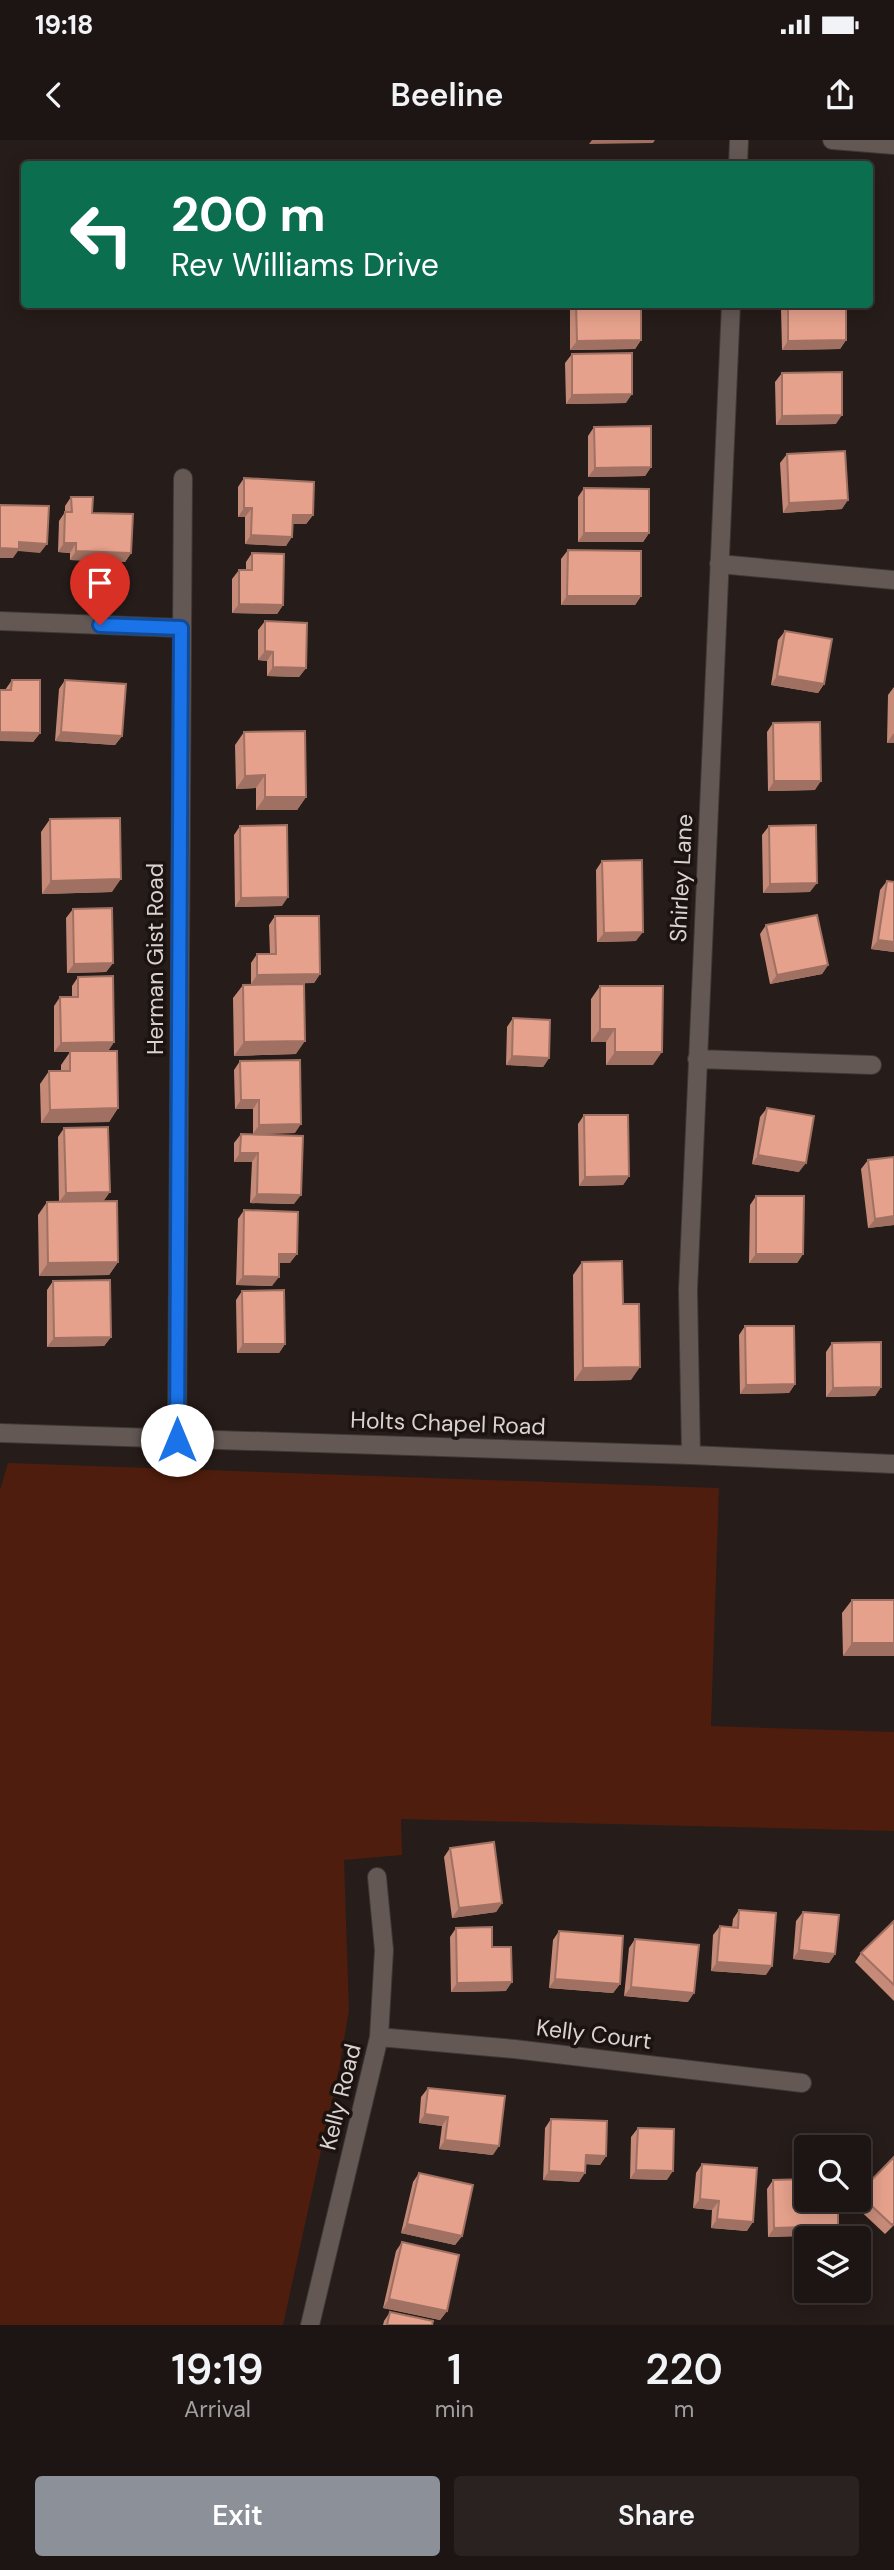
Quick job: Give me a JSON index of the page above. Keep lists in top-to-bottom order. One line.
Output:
{"streets":{"street":["Shirley Lane","Herman Gist Road","Holts Chapel Road","Kelly Court","Kelly Road"]},"crossings":[["Shirley Lane","Holts Chapel Road"],["Herman Gist Road","Holts Chapel Road"],["Kelly Court","Kelly Road"]],"page":{"status":"19:18","header":"Beeline","turn":["200 m","Rev Williams Drive"],"eta":["19:19","Arrival","1","min","220","m"],"buttons":["Exit","Share"]}}
